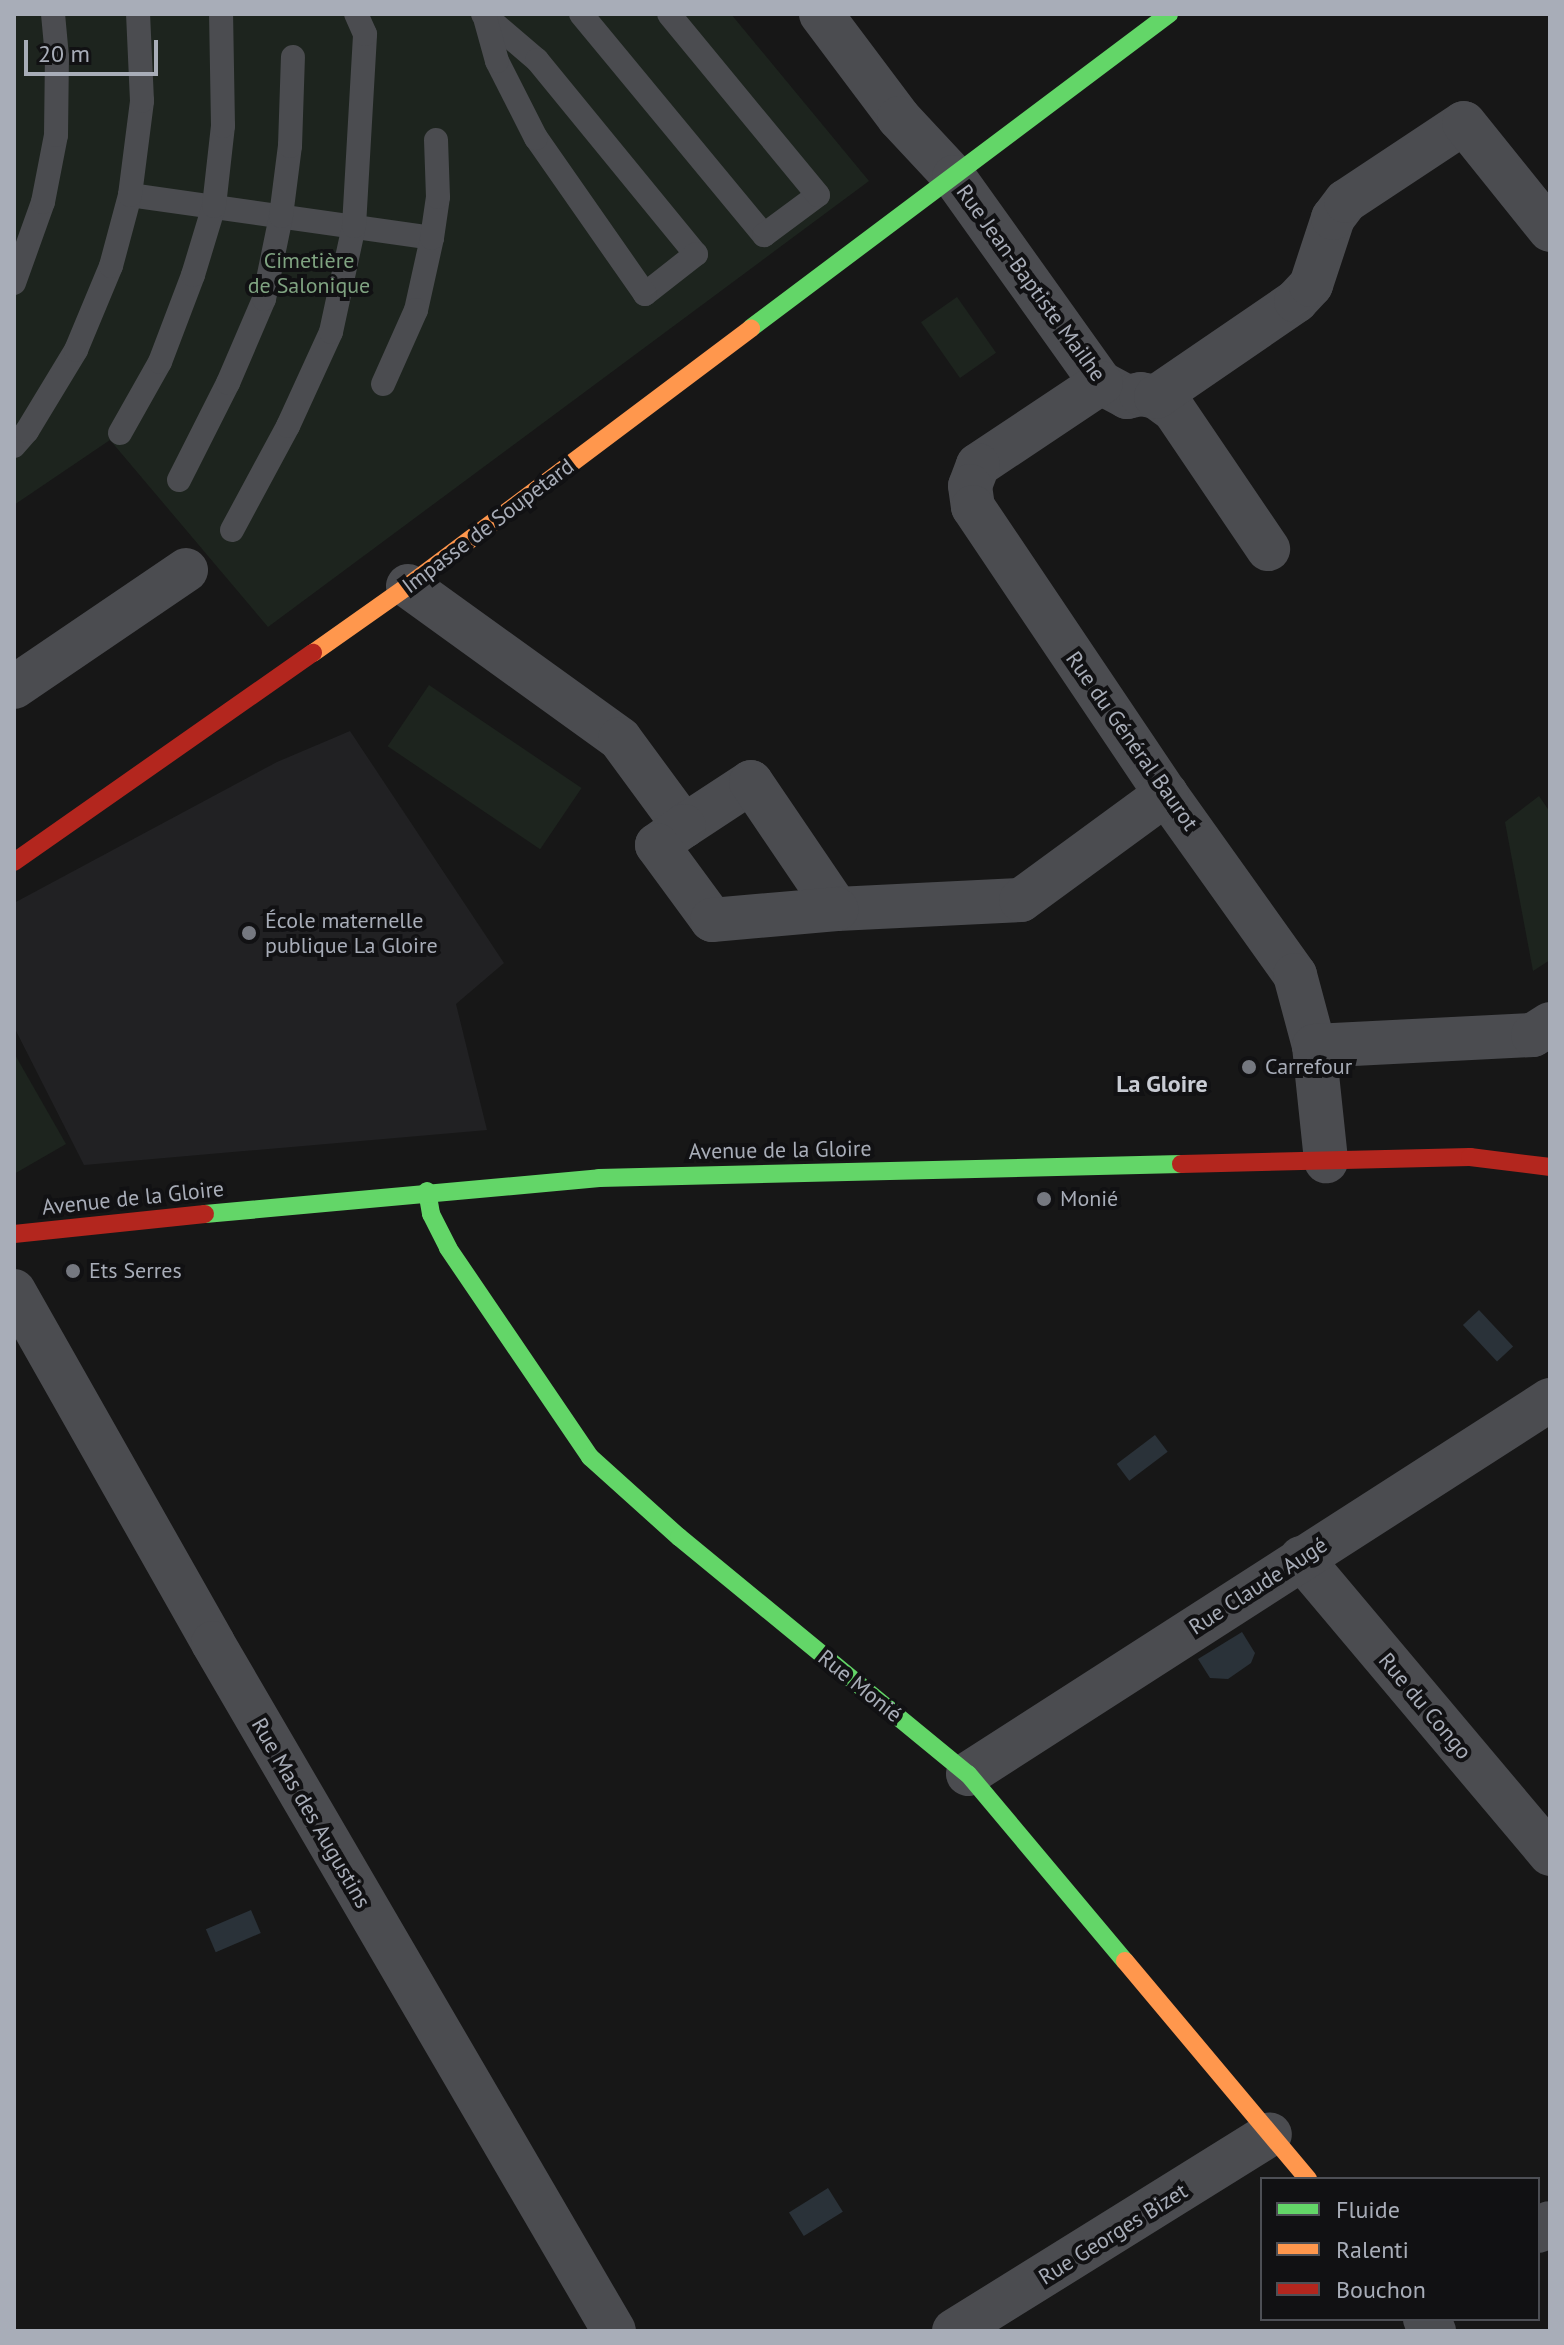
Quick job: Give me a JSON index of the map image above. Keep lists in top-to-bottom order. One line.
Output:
{"streets":{"street":["Rue Jean-Baptiste Mailhe","Impasse de Soupetard","Rue du Général Baurot","Avenue de la Gloire","Rue Claude Augé","Rue Monié","Rue du Congo","Rue Mas des Augustins","Rue Georges Bizet"]},"crossings":[["Rue Jean-Baptiste Mailhe","Impasse de Soupetard"],["Rue Jean-Baptiste Mailhe","Rue du Général Baurot"],["Rue du Général Baurot","Avenue de la Gloire"],["Avenue de la Gloire","Rue Monié"],["Rue Claude Augé","Rue Monié"],["Rue Claude Augé","Rue du Congo"],["Rue Monié","Rue Georges Bizet"]],"districts":["La Gloire"],"parks":["Cimetière de Salonique"],"places":["École maternelle publique La Gloire","Carrefour","Monié","Ets Serres"],"legend":["Fluide","Ralenti","Bouchon"],"scale_bar":"20 m"}
